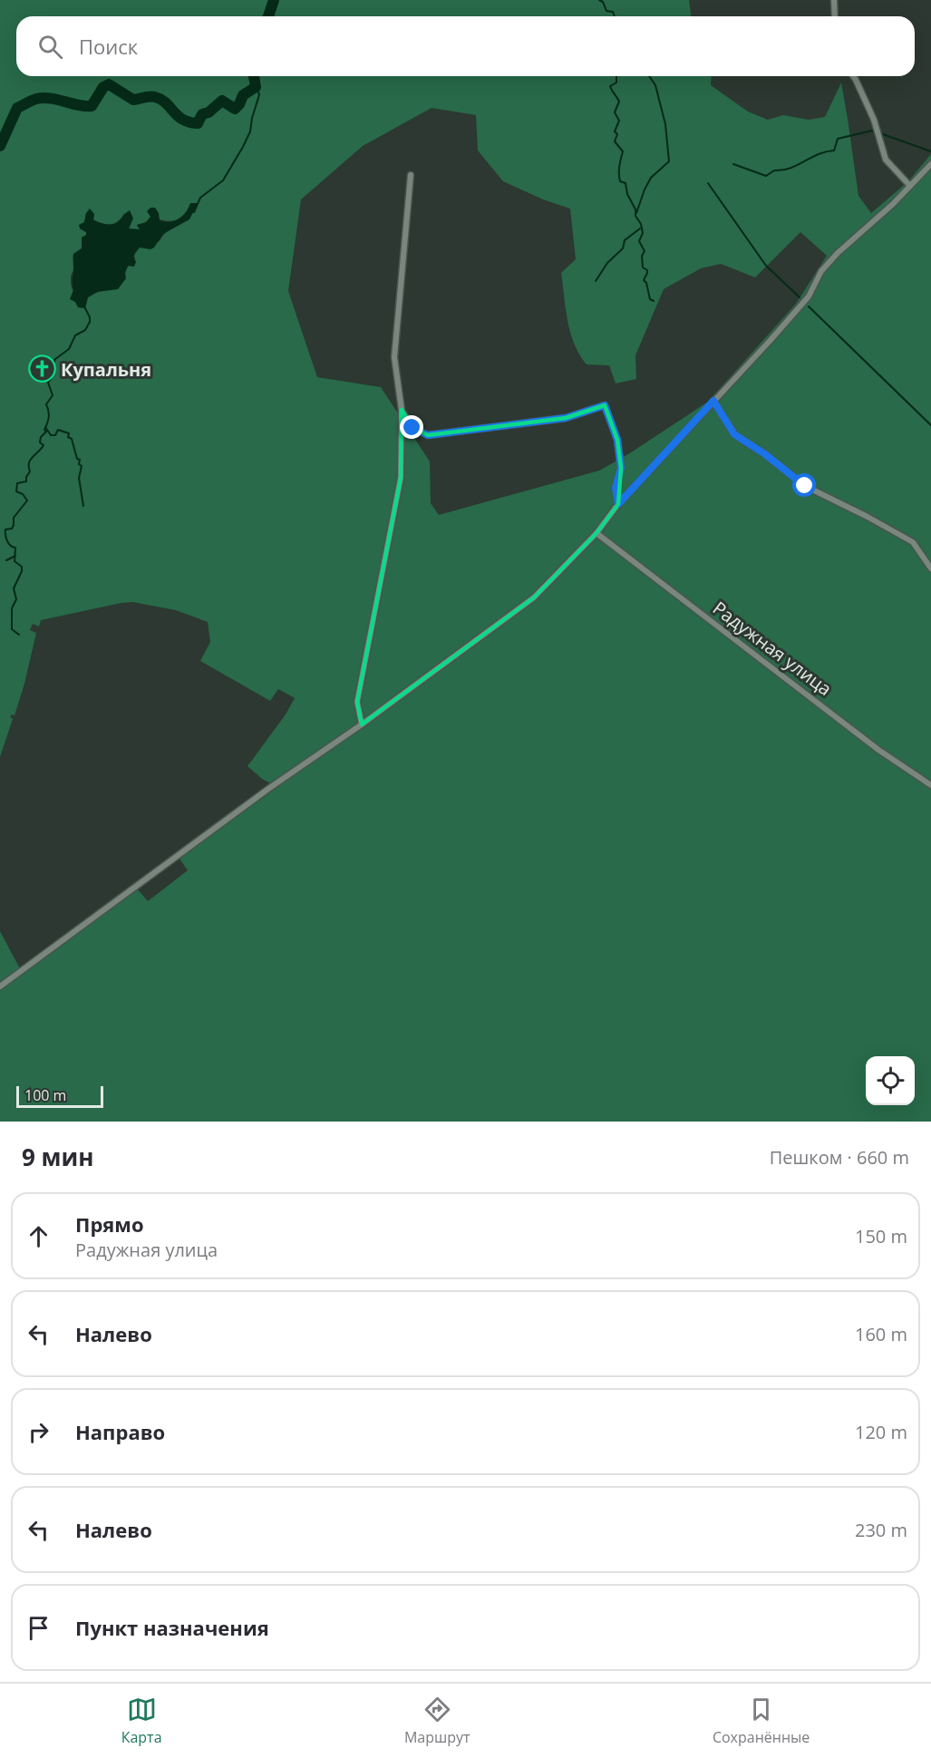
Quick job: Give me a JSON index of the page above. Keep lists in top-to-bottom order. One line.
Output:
{"streets":{"street":["Радужная улица"]},"places":{"church":["Купальня"]},"scale_bar":"100 m","page":{"search":"Поиск","scale":"100 m","heading":["9 мин","Пешком · 660 m"],"list":[["Прямо","Радужная улица","150 m"],["Налево","160 m"],["Направо","120 m"],["Налево","230 m"],"Пункт назначения"],"nav":["Карта","Маршрут","Сохранённые"]}}
